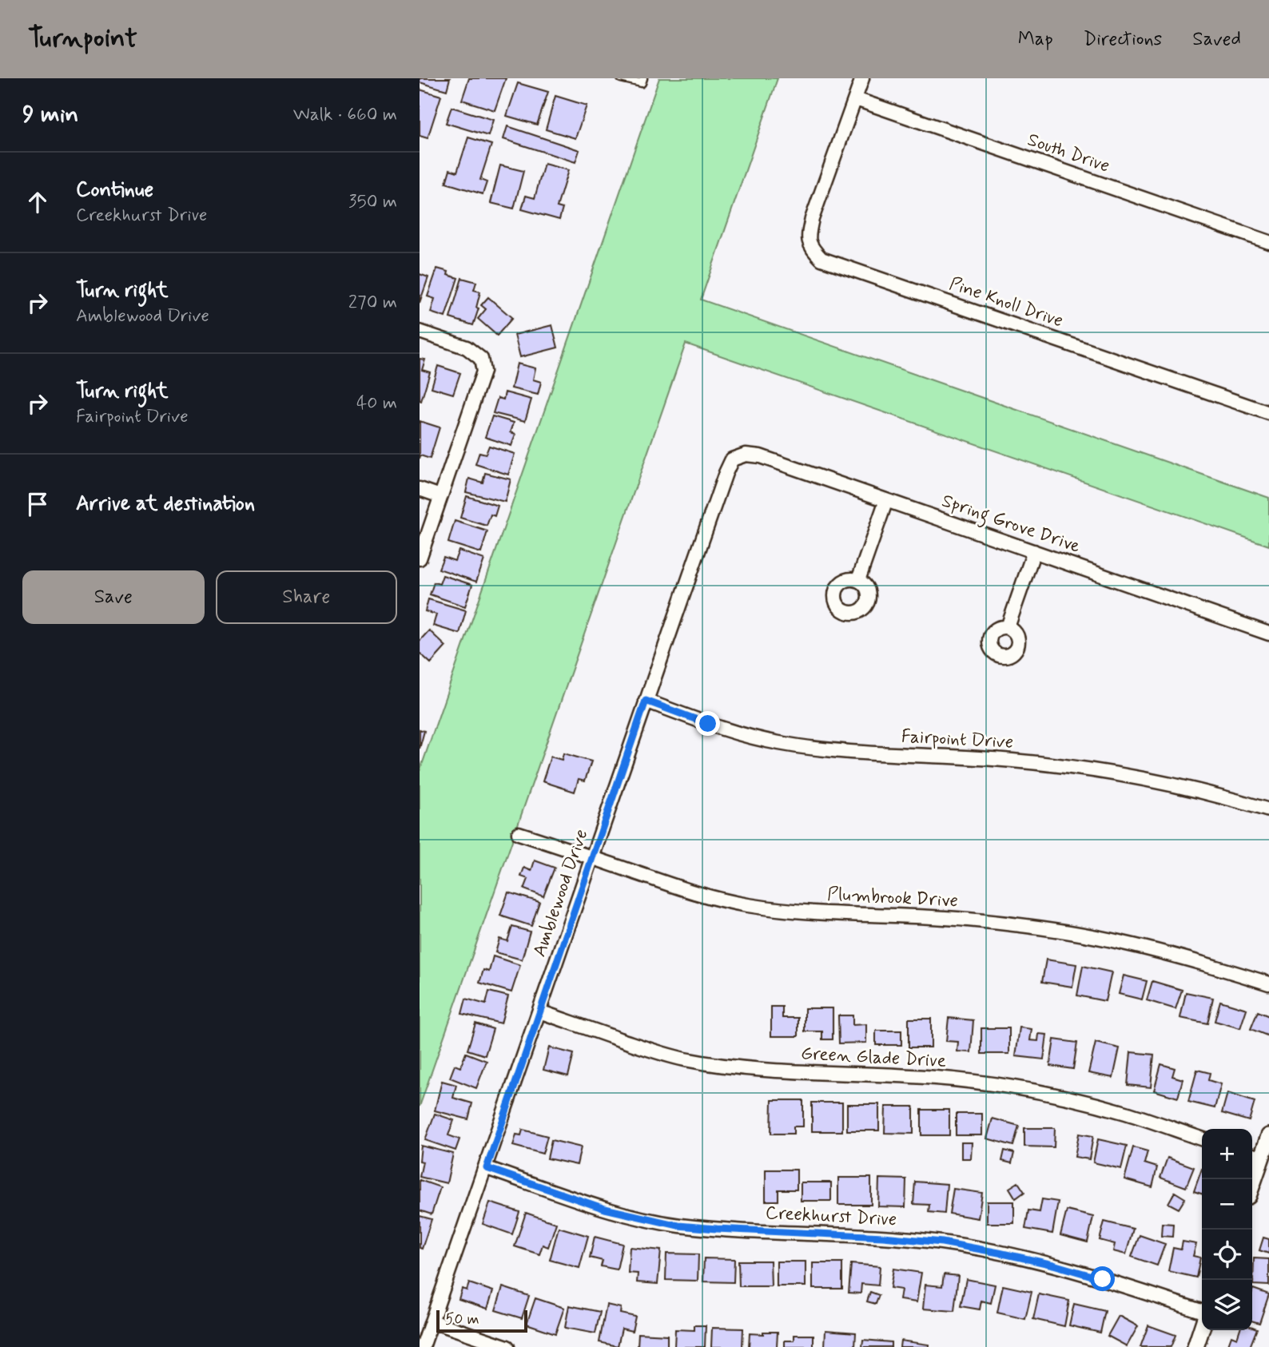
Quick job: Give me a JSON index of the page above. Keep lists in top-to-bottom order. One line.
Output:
{"streets":{"street":["South Drive","Pine Knoll Drive","Spring Grove Drive","Fairpoint Drive","Amblewood Drive","Plumbrook Drive","Green Glade Drive","Creekhurst Drive"]},"crossings":[["South Drive","Pine Knoll Drive"],["Spring Grove Drive","Amblewood Drive"],["Fairpoint Drive","Amblewood Drive"],["Amblewood Drive","Plumbrook Drive"],["Amblewood Drive","Green Glade Drive"],["Amblewood Drive","Creekhurst Drive"]],"scale_bar":"50 m","page":{"header":"Turnpoint","nav":["Map","Directions","Saved"],"heading":["9 min","Walk · 660 m"],"list":[["Continue","Creekhurst Drive","350 m"],["Turn right","Amblewood Drive","270 m"],["Turn right","Fairpoint Drive","40 m"],"Arrive at destination"],"buttons":["Save","Share"],"map_buttons":["+","−"],"scale":"50 m"}}
